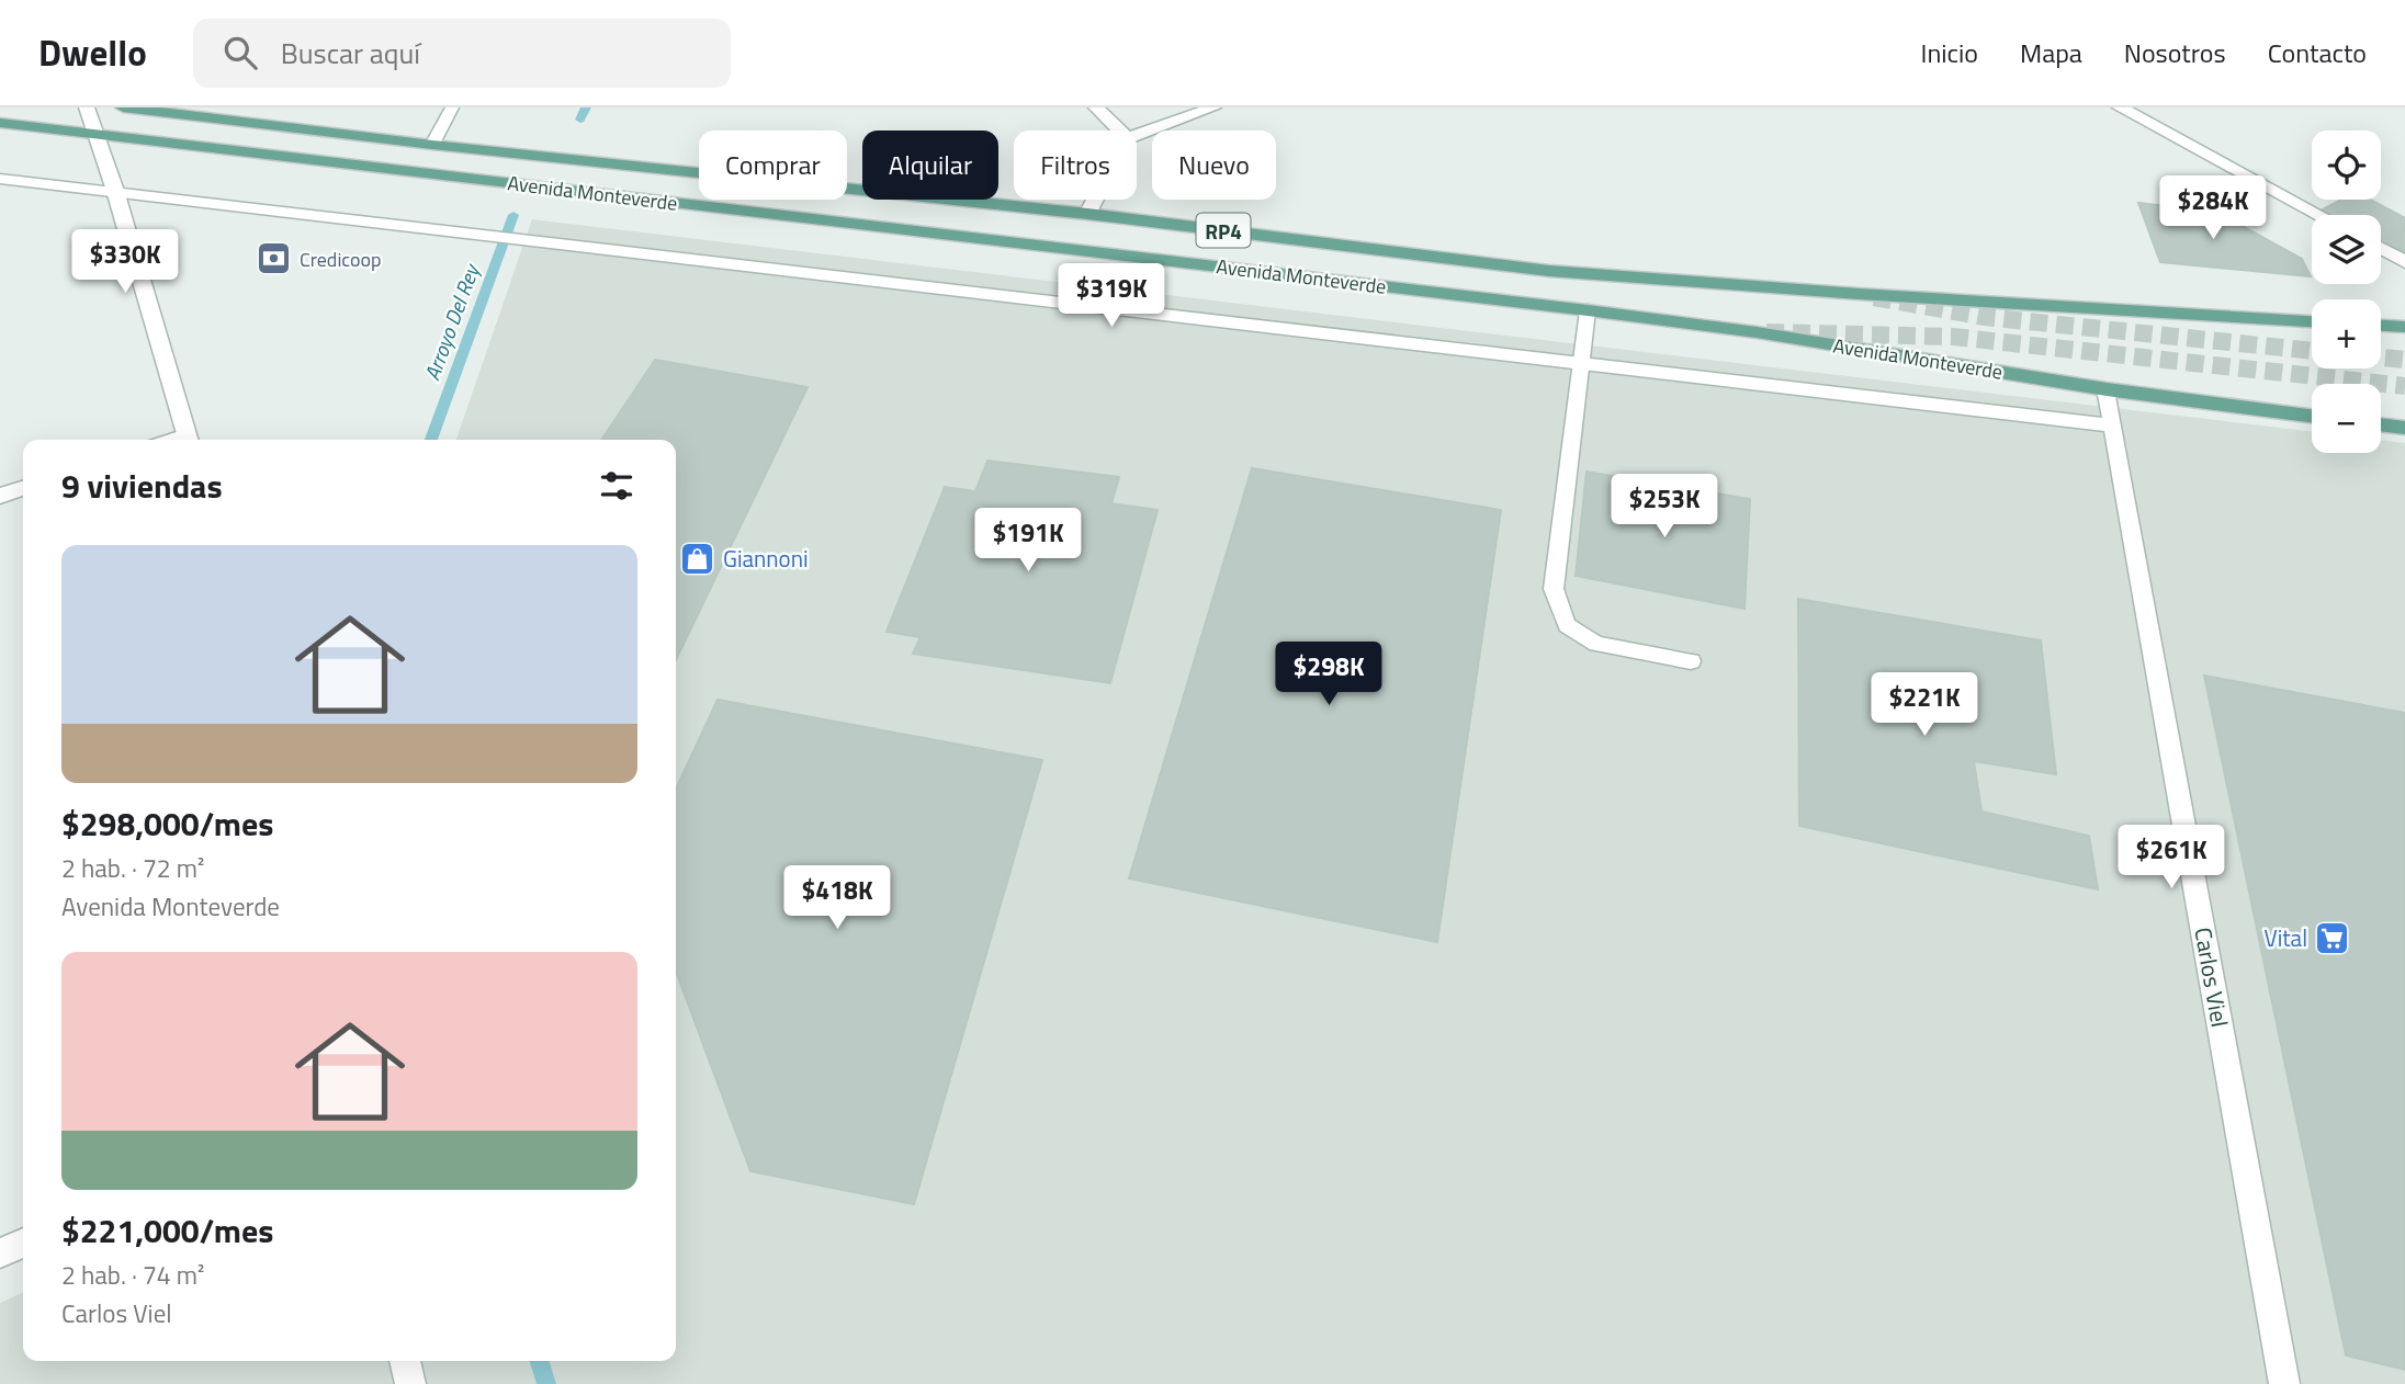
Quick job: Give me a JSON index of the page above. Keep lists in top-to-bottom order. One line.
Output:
{"streets":{"main road":["Avenida Monteverde","RP4"],"street":["Carlos Viel"]},"crossings":[["Avenida Monteverde","Carlos Viel"]],"water":["Arroyo Del Rey"],"places":{"bank":["Credicoop"],"shop":["Giannoni"],"supermarket":["Vital"]},"page":{"header":"Dwello","search":"Buscar aquí","nav":["Inicio","Mapa","Nosotros","Contacto"],"map_buttons":["+","−"],"chip":["Comprar","Alquilar","Filtros","Nuevo"],"price":["$284K","$330K","$319K","$253K","$191K","$298K","$221K","$261K","$418K"],"heading":"9 viviendas","list":[{"name":"$298,000/mes","note":"2 hab. · 72 m² · Avenida Monteverde"},{"name":"$221,000/mes","note":"2 hab. · 74 m² · Carlos Viel"}]}}
